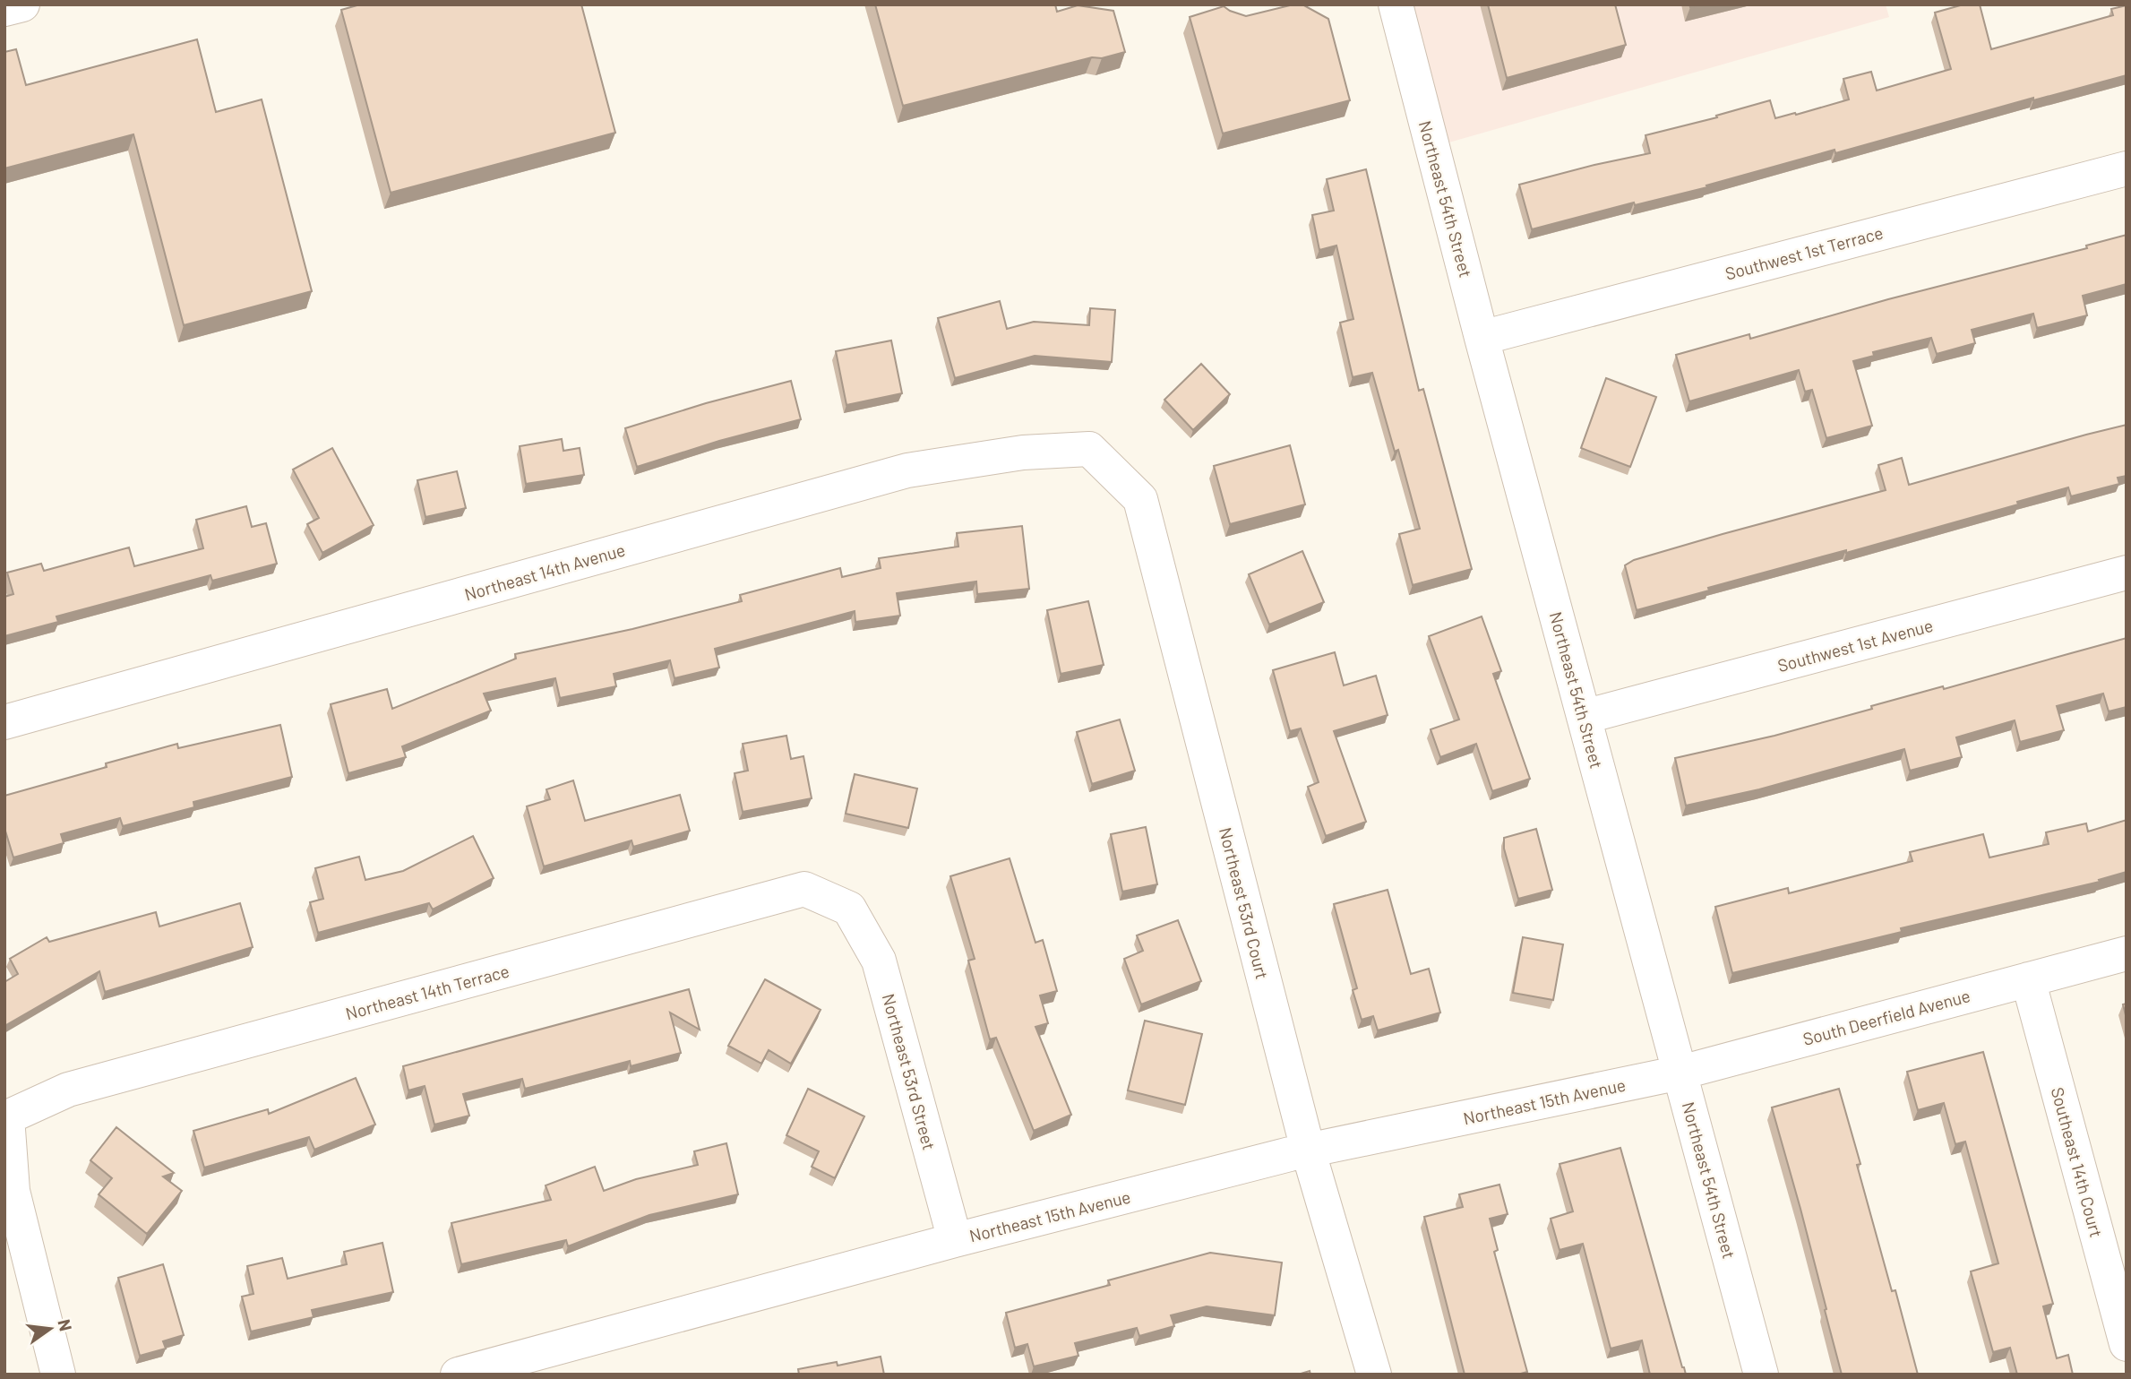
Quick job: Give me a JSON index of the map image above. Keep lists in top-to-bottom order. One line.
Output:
{"streets":{"street":["Northeast 54th Street","Southwest 1st Terrace","Northeast 14th Avenue","Southwest 1st Avenue","Northeast 53rd Court","Northeast 14th Terrace","South Deerfield Avenue","Northeast 53rd Street","Northeast 15th Avenue","Southeast 14th Court"]},"crossings":[["Northeast 54th Street","Southwest 1st Terrace"],["Northeast 54th Street","Southwest 1st Avenue"],["Northeast 54th Street","South Deerfield Avenue"],["Northeast 14th Avenue","Northeast 53rd Court"],["Northeast 53rd Court","Northeast 15th Avenue"],["Northeast 14th Terrace","Northeast 53rd Street"],["South Deerfield Avenue","Northeast 15th Avenue"],["South Deerfield Avenue","Southeast 14th Court"],["Northeast 53rd Street","Northeast 15th Avenue"]],"north":"right"}
